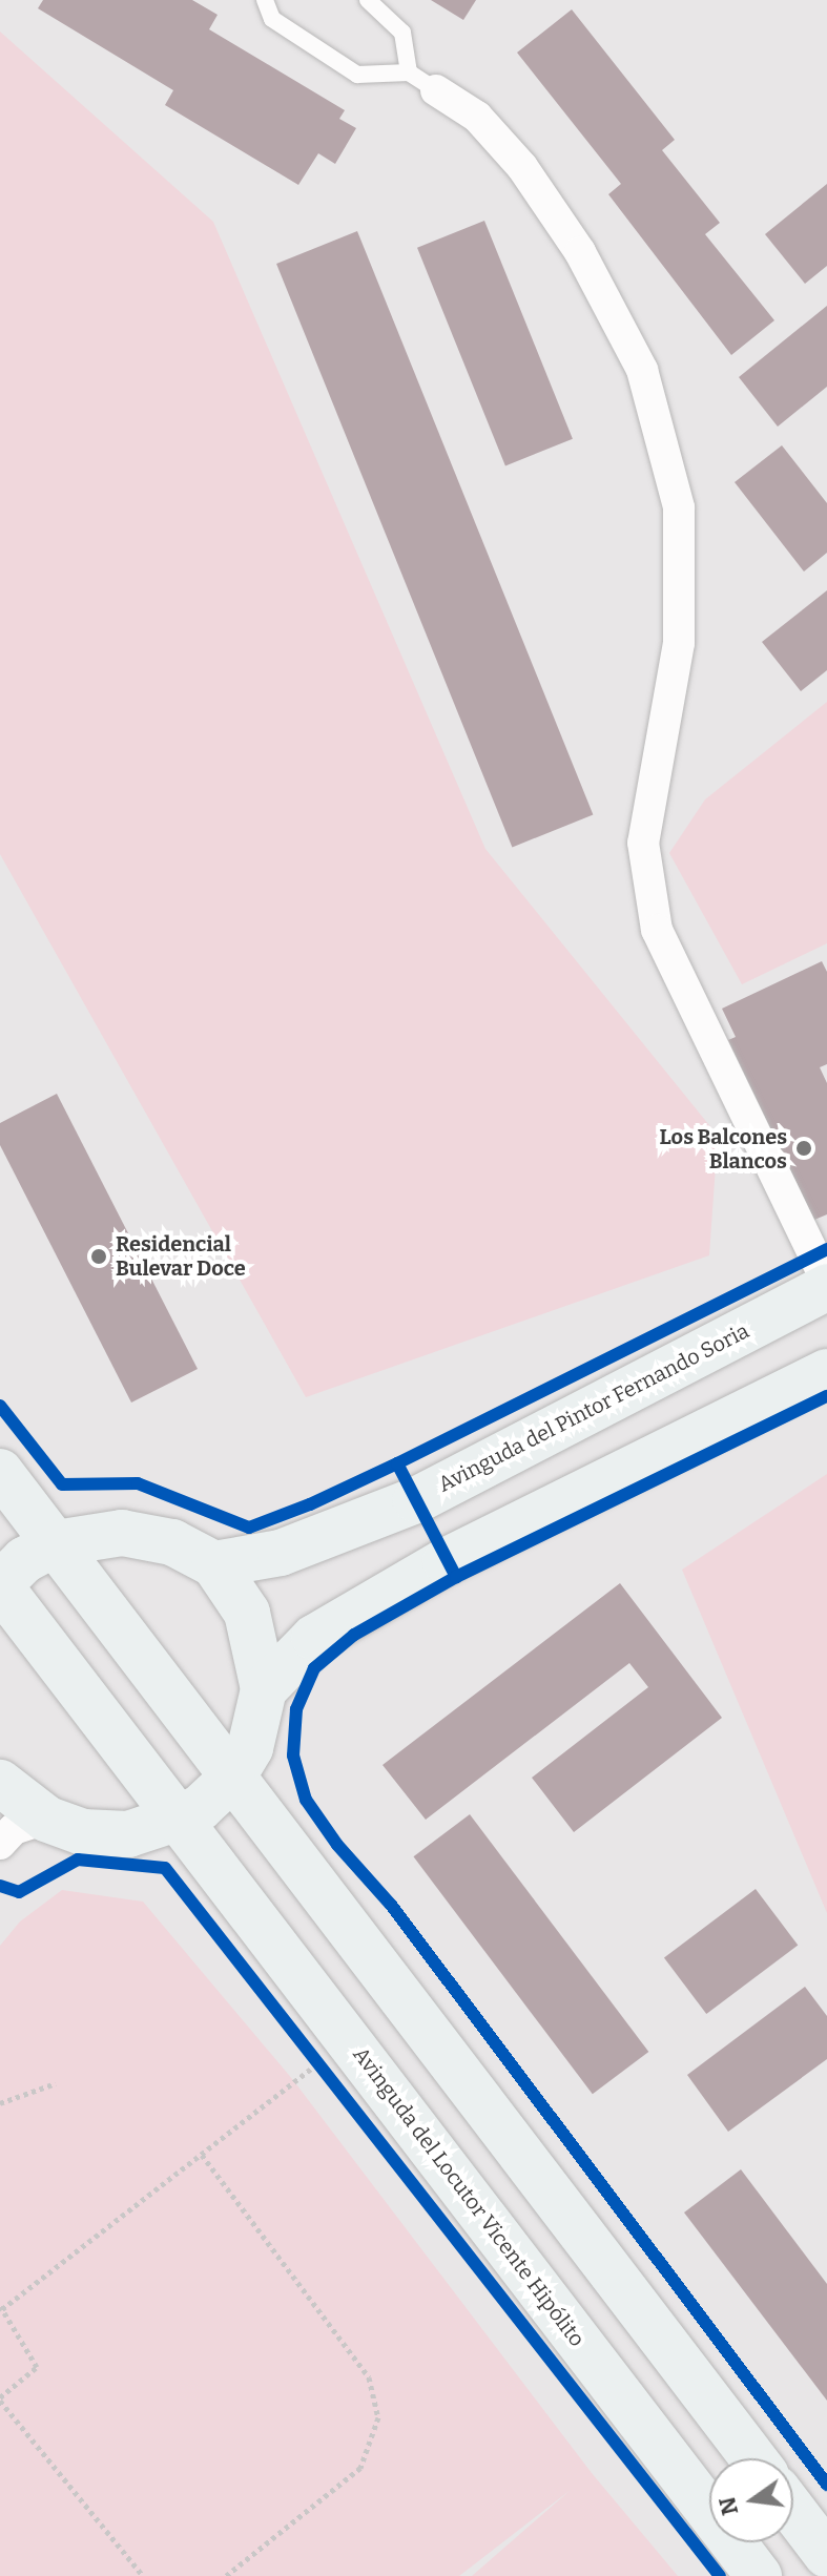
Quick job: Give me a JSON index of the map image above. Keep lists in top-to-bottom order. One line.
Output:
{"streets":{"main road":["Avinguda del Pintor Fernando Soria","Avinguda del Locutor Vicente Hipólito"]},"crossings":[["Avinguda del Pintor Fernando Soria","Avinguda del Locutor Vicente Hipólito"]],"places":["Los Balcones Blancos","Residencial Bulevar Doce"],"north":"left"}
